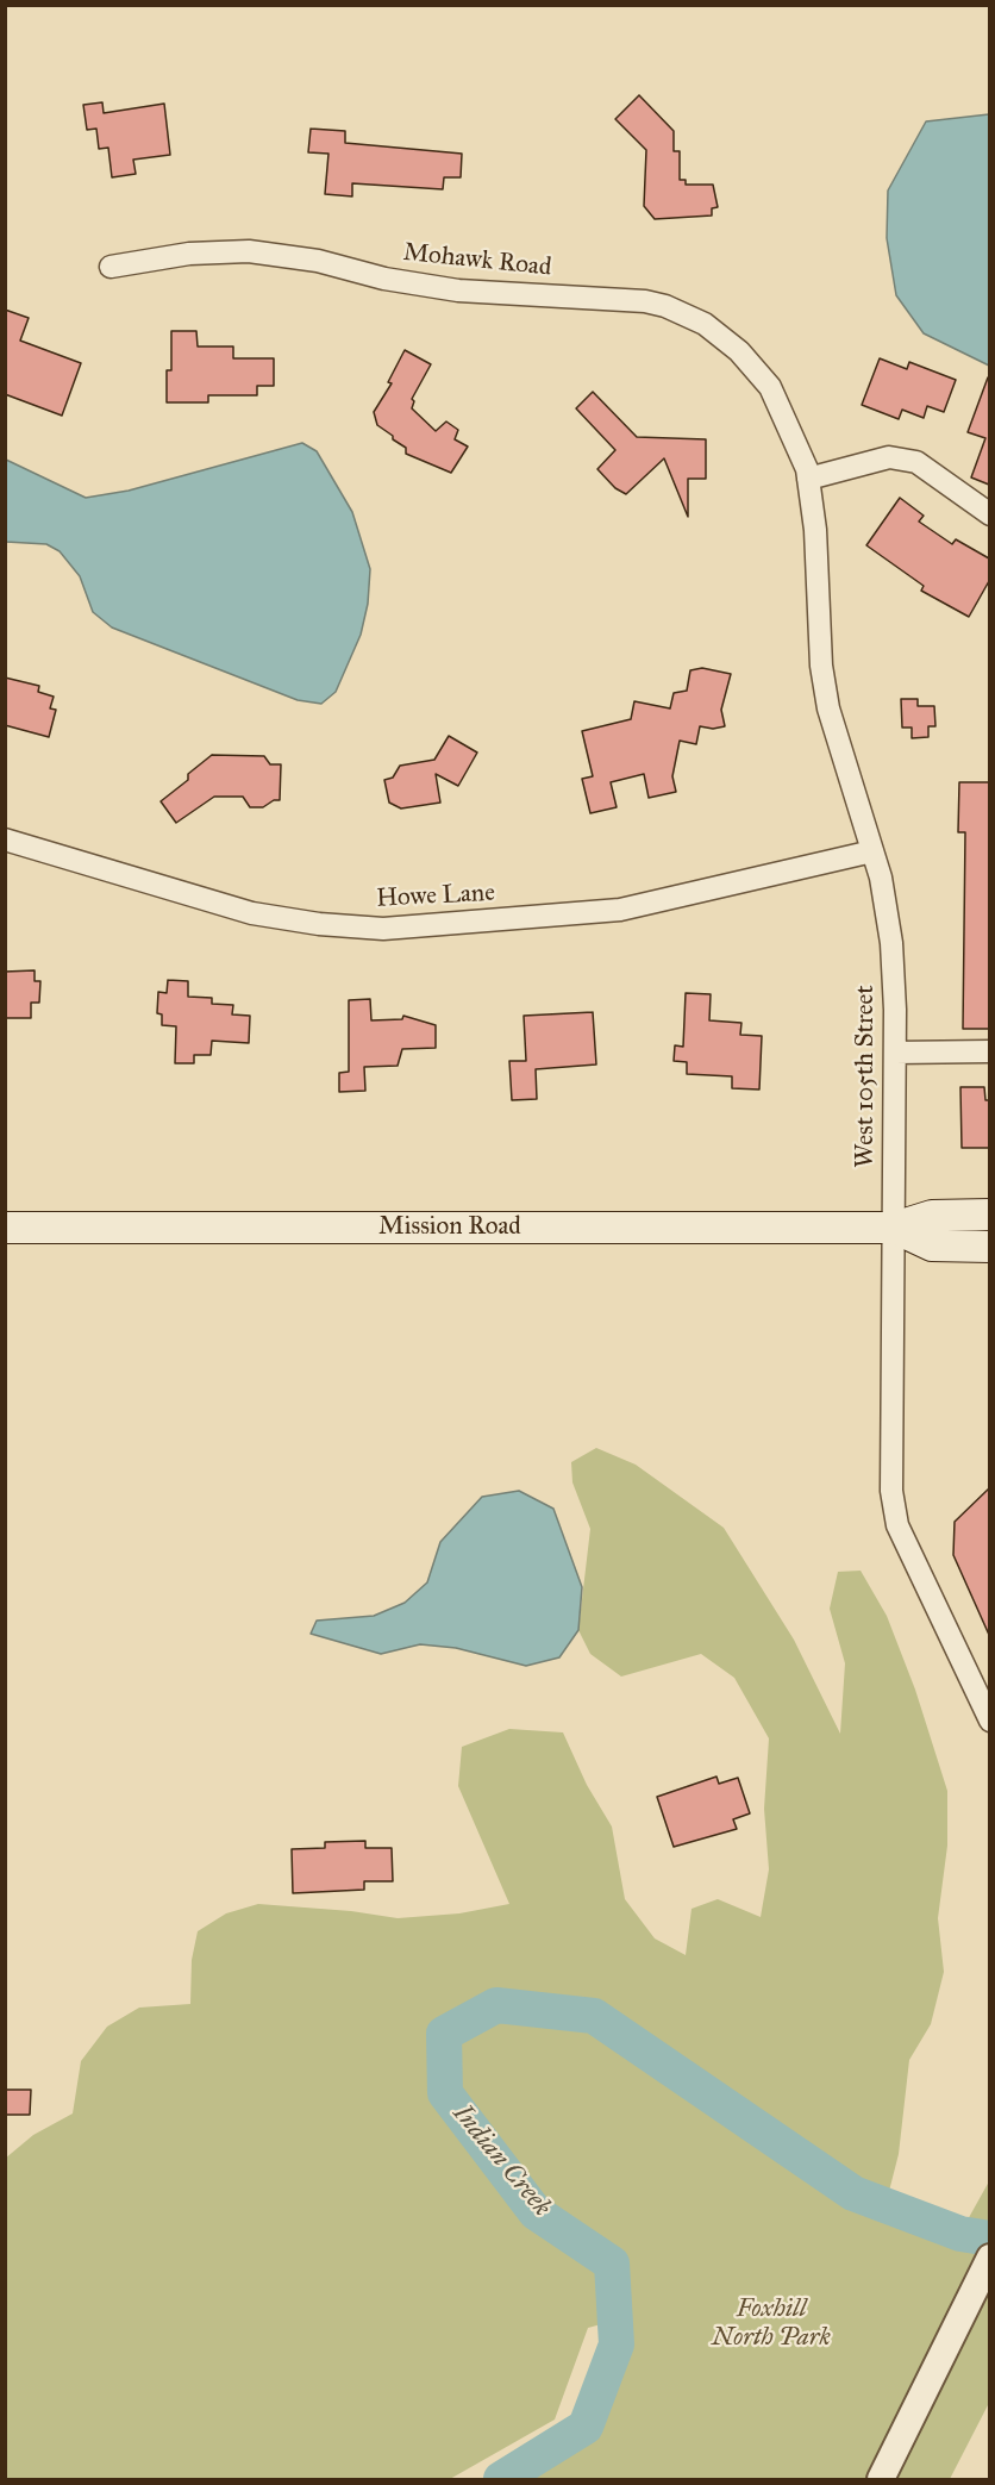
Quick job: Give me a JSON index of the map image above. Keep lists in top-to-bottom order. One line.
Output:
{"streets":{"main road":["Mission Road"],"street":["Mohawk Road","Howe Lane","West 105th Street"]},"crossings":[["Mohawk Road","West 105th Street"],["Howe Lane","West 105th Street"],["West 105th Street","Mission Road"]],"water":["Indian Creek"],"parks":["Foxhill North Park"]}
